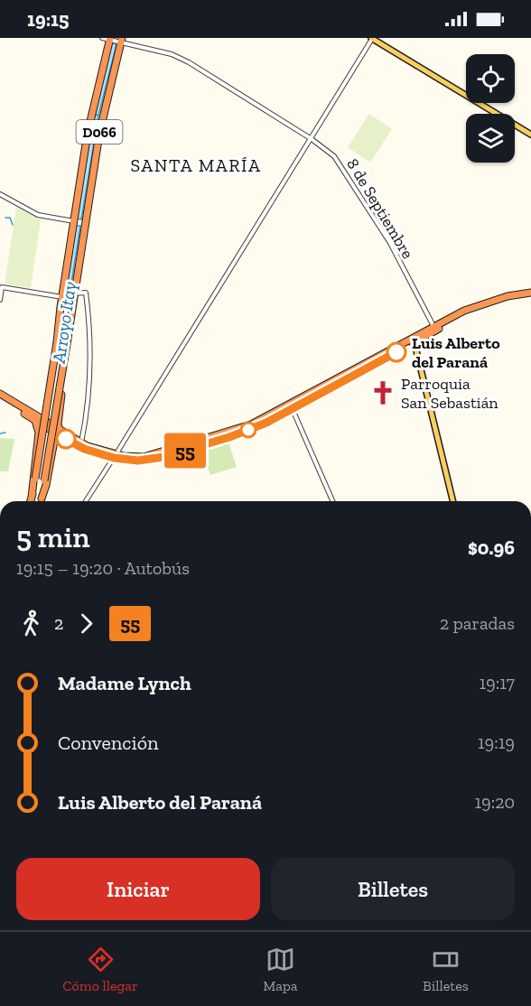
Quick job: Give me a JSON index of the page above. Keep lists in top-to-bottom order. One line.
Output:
{"streets":{"highway":["D066"],"street":["8 de Septiembre"]},"crossings":[["D066","8 de Septiembre"]],"districts":["SANTA MARÍA"],"water":["Arroyo Itay"],"places":{"other":["Luis Alberto del Paraná"],"church":["Parroquia San Sebastián"]},"lines":["bus line 55"],"page":{"status":"19:15","on_map":"55","heading":["5 min","19:15 – 19:20 · Autobús","$0.96"],"legs":["2","55","2 paradas"],"list":[{"name":"Madame Lynch","value":"19:17"},{"name":"Convención","value":"19:19"},{"name":"Luis Alberto del Paraná","value":"19:20"}],"buttons":["Iniciar","Billetes"],"tabs":["Cómo llegar","Mapa","Billetes"]}}
